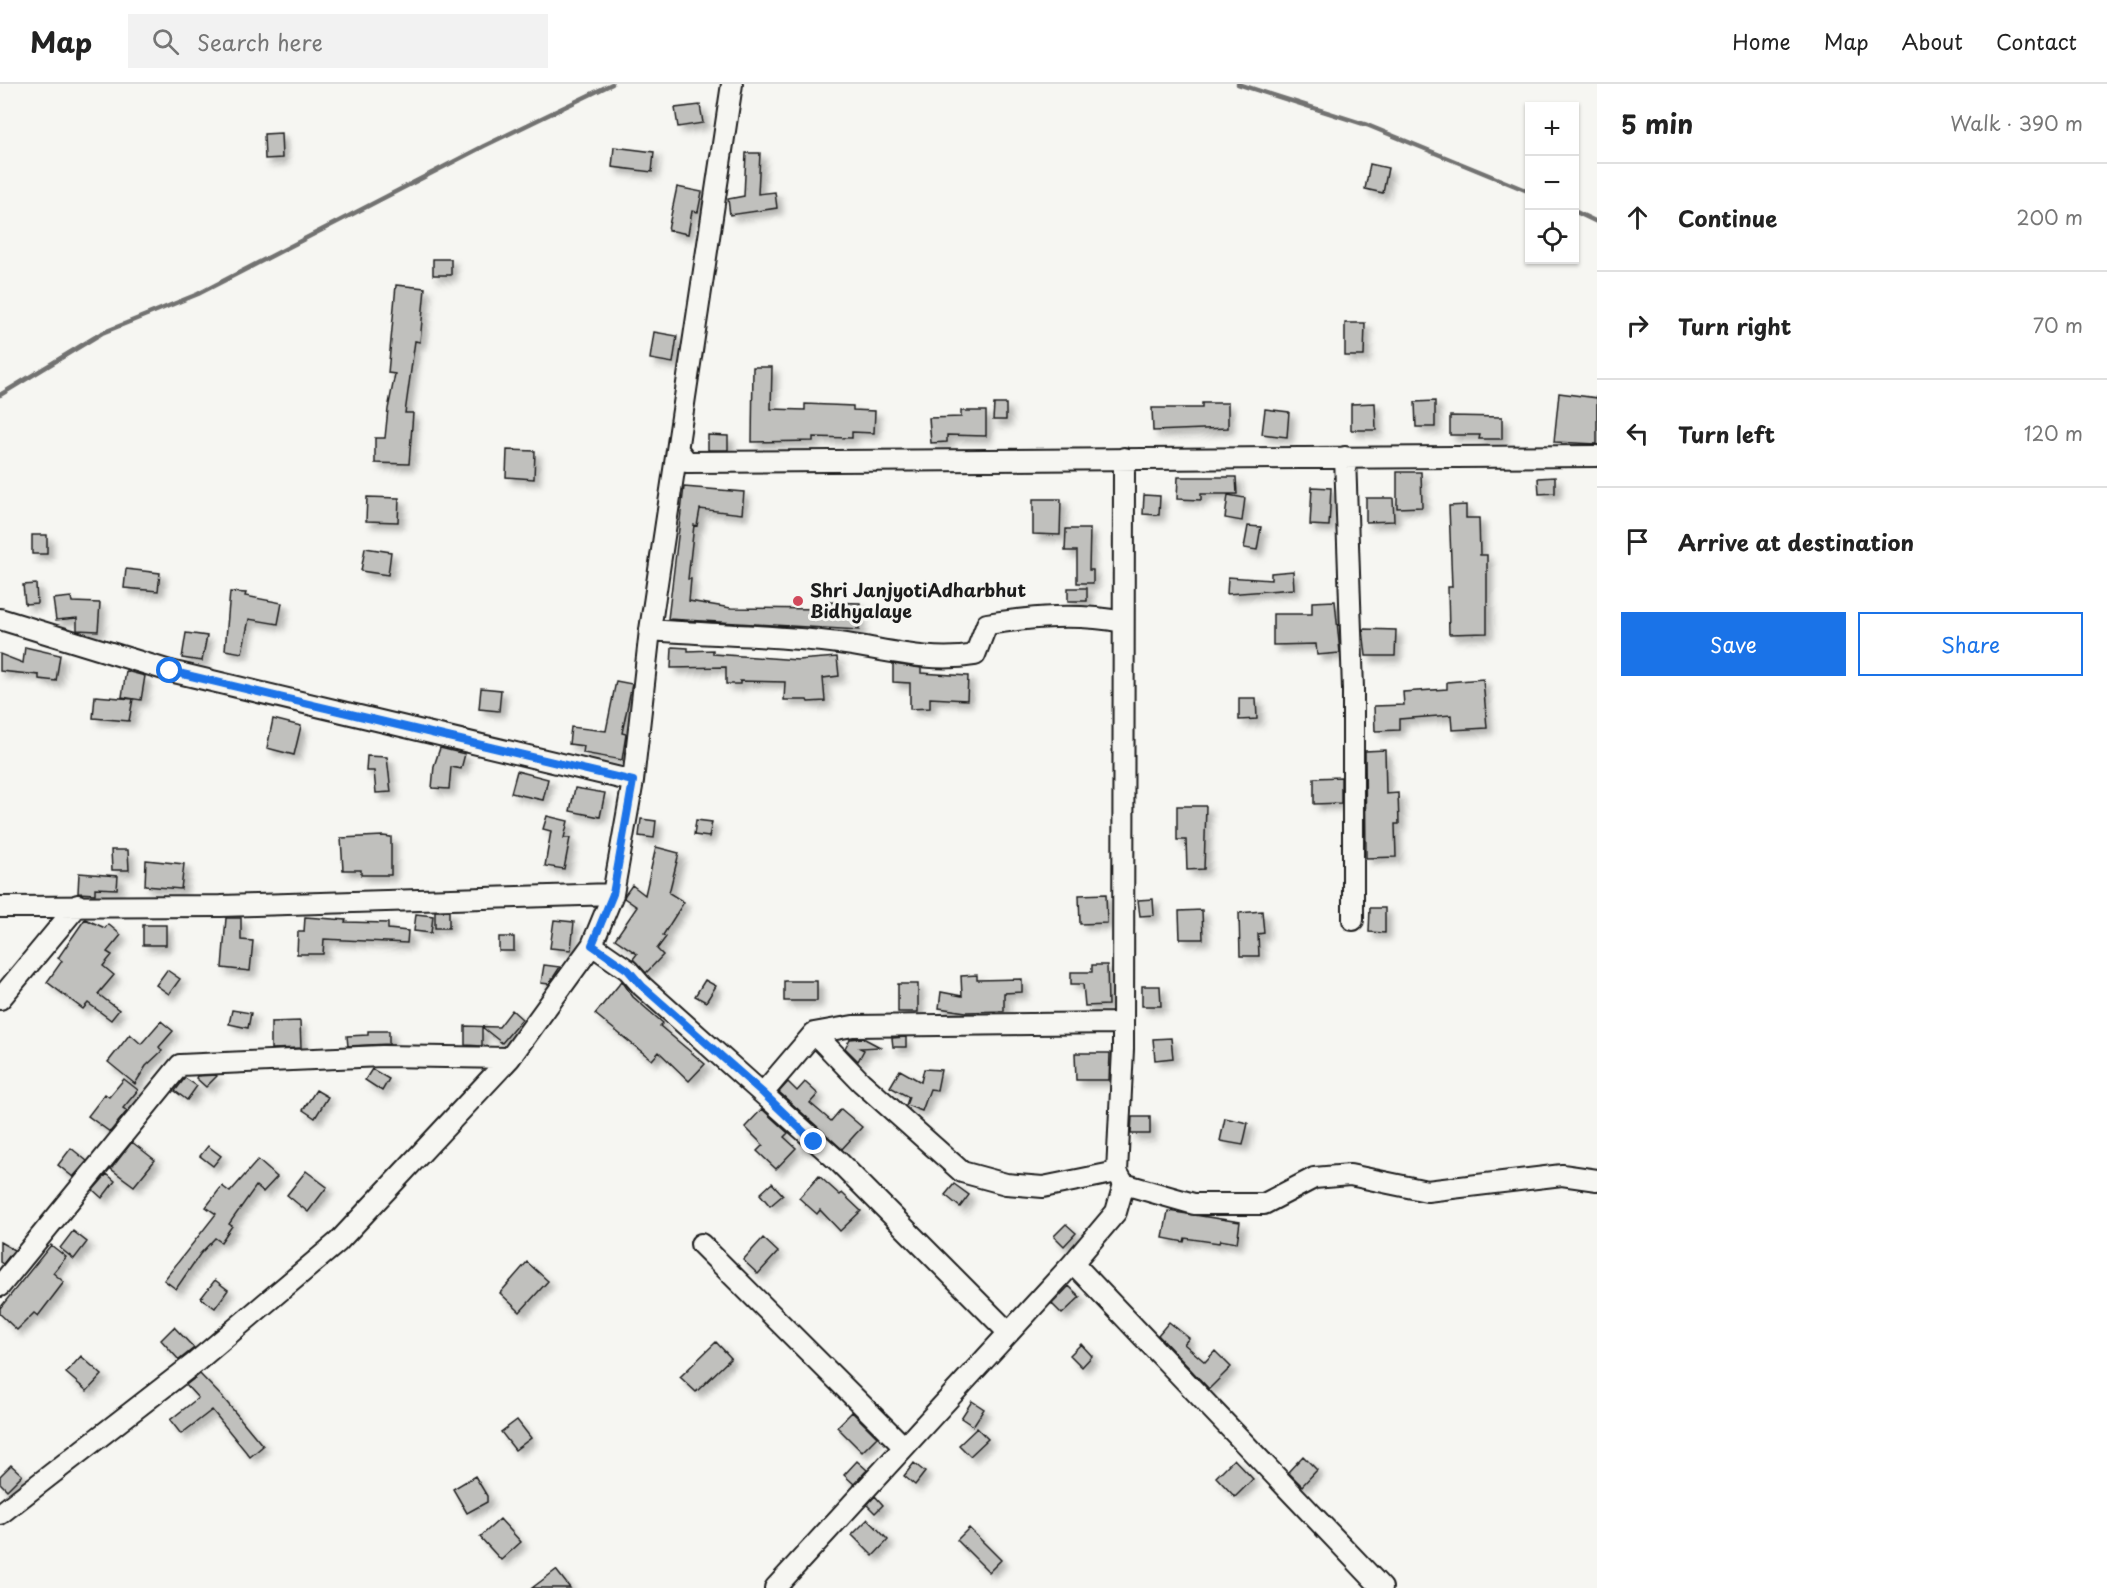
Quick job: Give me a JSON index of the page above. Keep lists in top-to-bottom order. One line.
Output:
{"places":["Shri JanjyotiAdharbhut Bidhyalaye"],"page":{"header":"Map","search":"Search here","nav":["Home","Map","About","Contact"],"heading":["5 min","Walk · 390 m"],"map_buttons":["+","−"],"list":[["Continue","200 m"],["Turn right","70 m"],["Turn left","120 m"],"Arrive at destination"],"buttons":["Save","Share"]}}
